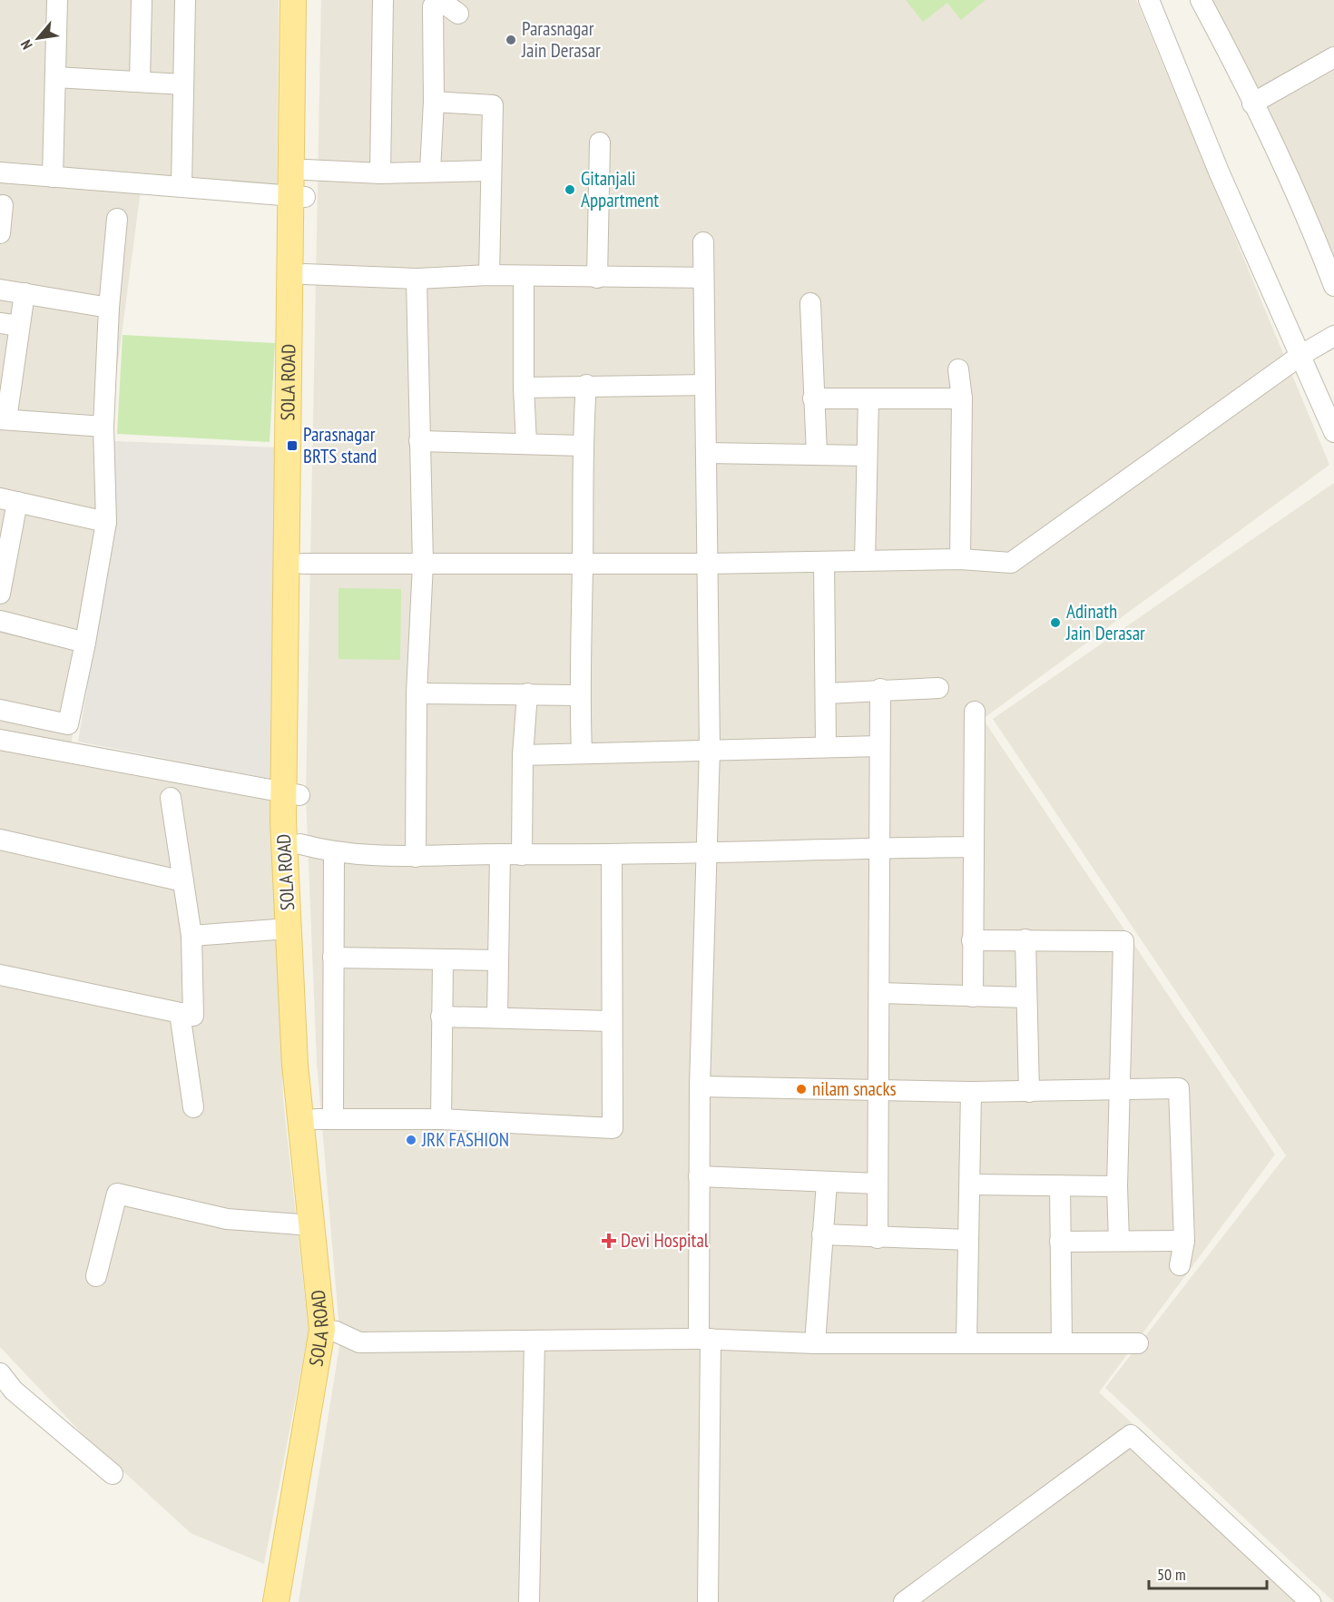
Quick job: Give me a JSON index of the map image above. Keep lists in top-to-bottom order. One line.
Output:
{"streets":{"main road":["SOLA ROAD"]},"places":{"other":["Parasnagar Jain Derasar","Gitanjali Appartment","Adinath Jain Derasar","nilam snacks","JRK FASHION"],"transit":["Parasnagar BRTS stand"],"health":["Devi Hospital"]},"scale_bar":"50 m","north":"bottom left"}
